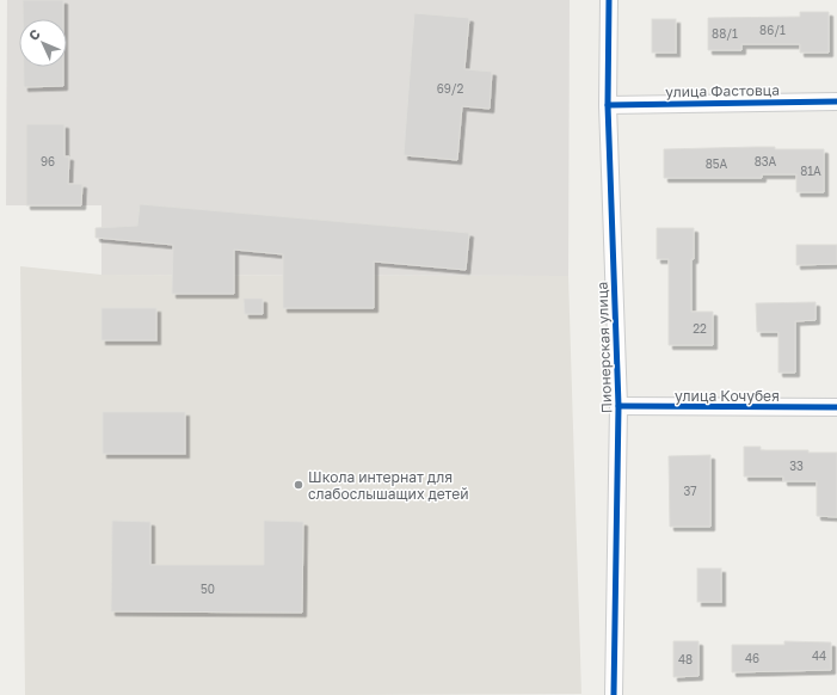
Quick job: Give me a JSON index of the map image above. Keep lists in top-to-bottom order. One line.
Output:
{"streets":{"street":["улица Фастовца","Пионерская улица","улица Кочубея"]},"crossings":[["улица Фастовца","Пионерская улица"],["Пионерская улица","улица Кочубея"]],"places":["Школа интернат для слабослышащих детей"],"house_numbers":["86/1","88/1","69/2","96","83А","85А","81А","22","33","37","50","44","46","48"],"north":"top left"}
